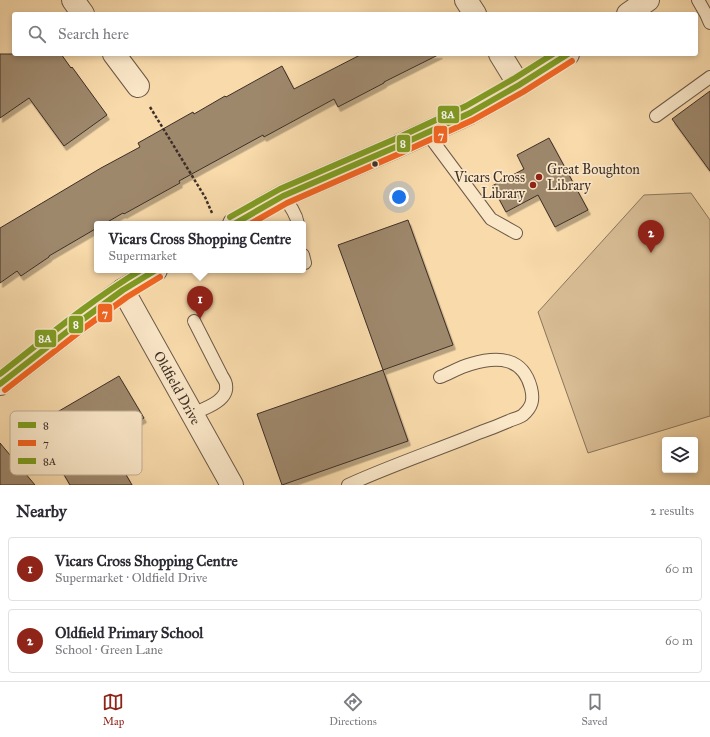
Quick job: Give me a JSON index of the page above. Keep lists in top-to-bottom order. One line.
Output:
{"streets":{"street":["Oldfield Drive"]},"places":["Great Boughton Library","Vicars Cross Library"],"lines":["transit line 8","transit line 8A","transit line 7"],"legend":["8","7","8A"],"page":{"search":"Search here","pins":["2","1"],"popup":["Vicars Cross Shopping Centre","Supermarket"],"heading":["Nearby","2 results"],"list":[{"mark":"1","name":"Vicars Cross Shopping Centre","note":"Supermarket · Oldfield Drive","value":"60 m"},{"mark":"2","name":"Oldfield Primary School","note":"School · Green Lane","value":"60 m"}],"nav":["Map","Directions","Saved"]}}
